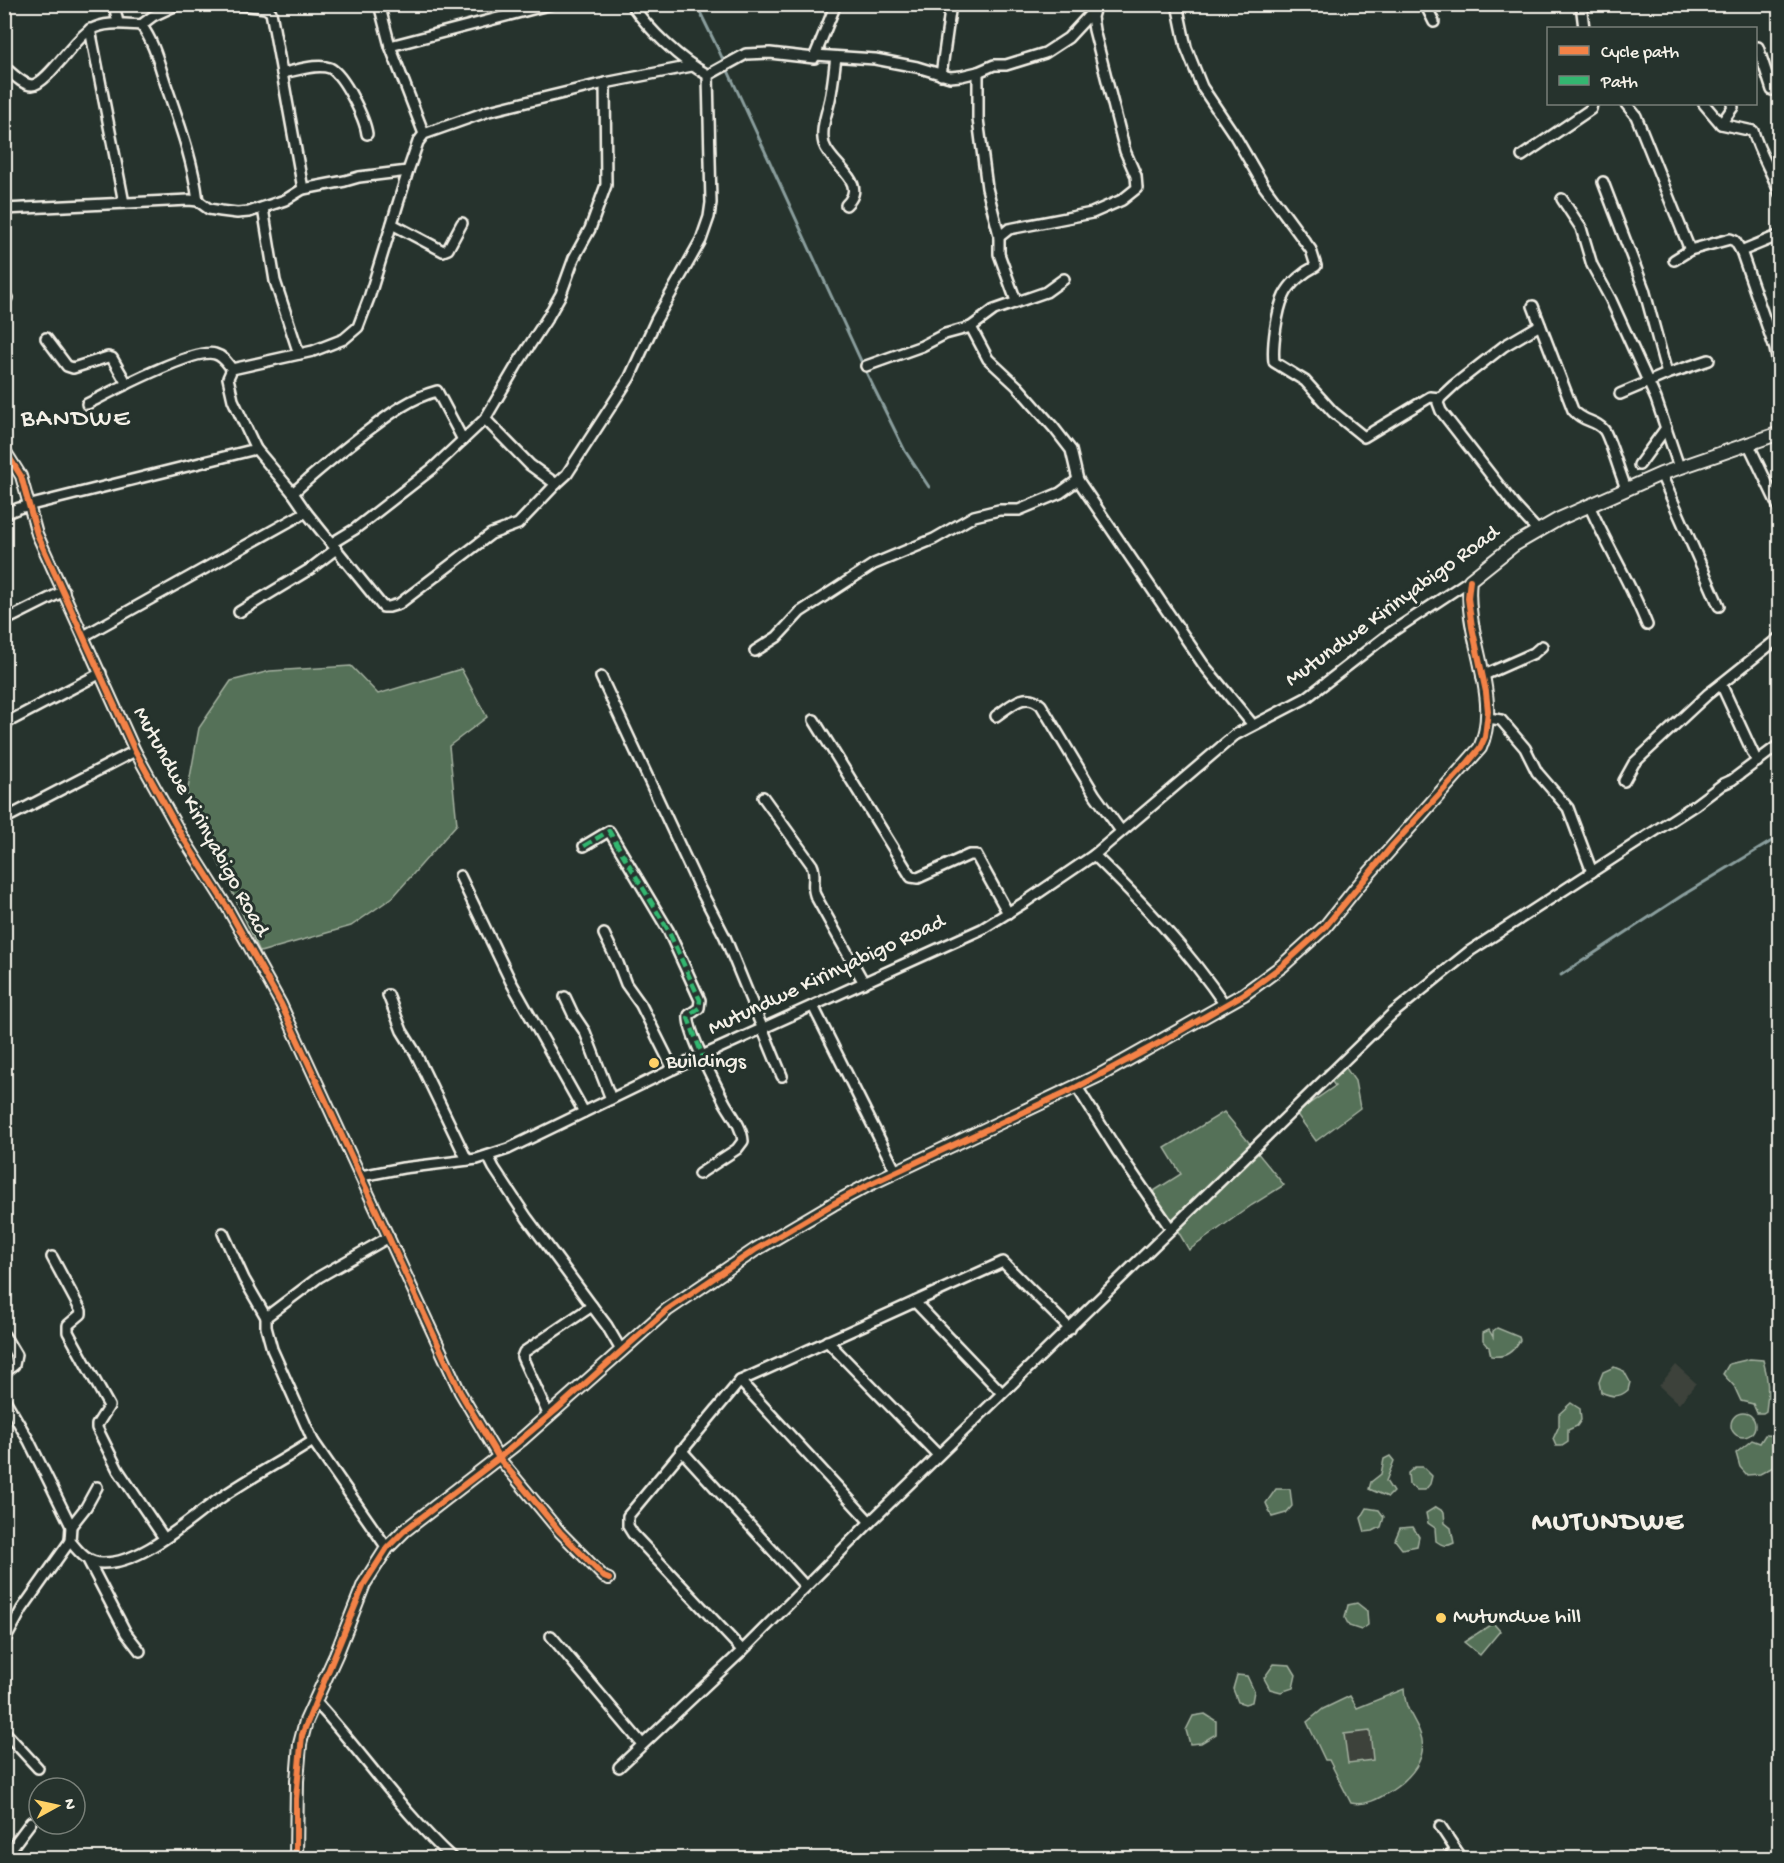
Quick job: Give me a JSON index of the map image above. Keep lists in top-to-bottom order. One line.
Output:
{"streets":{"street":["Mutundwe Kirinyabigo Road"]},"districts":["BANDWE","MUTUNDWE"],"places":["Buildings","Mutundwe hill"],"legend":["Cycle path","Path"],"north":"right"}
